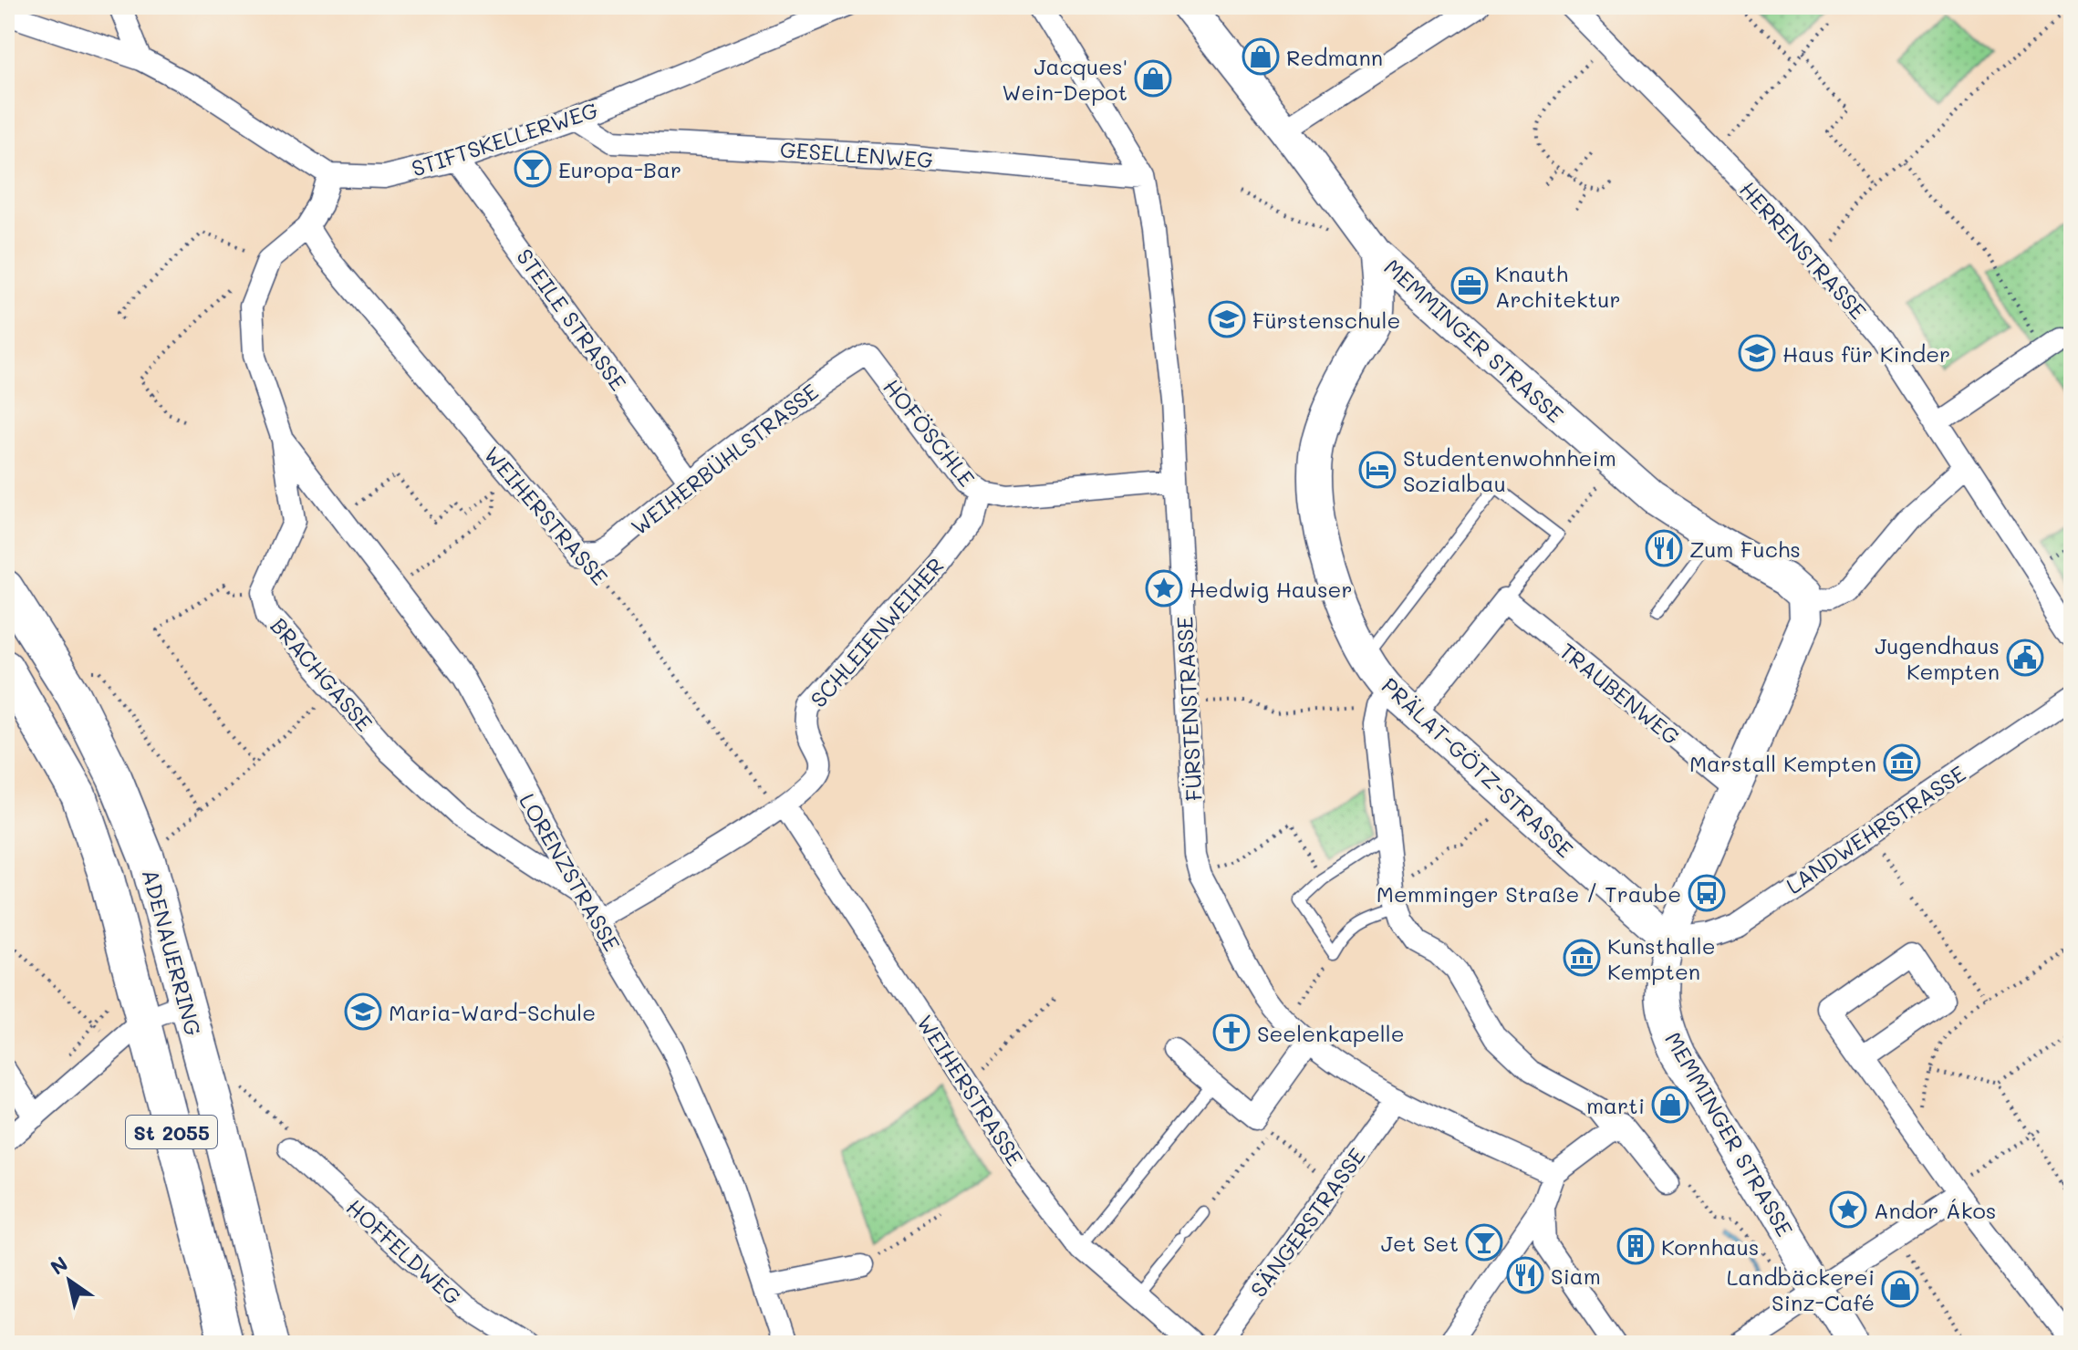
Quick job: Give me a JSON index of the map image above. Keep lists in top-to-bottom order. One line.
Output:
{"streets":{"main road":["ADENAUERRING","St 2055"],"street":["STIFTSKELLERWEG","GESELLENWEG","HERRENSTRASSE","STEILE STRASSE","MEMMINGER STRASSE","HOFÖSCHLE","WEIHERBÜHLSTRASSE","WEIHERSTRASSE","SCHLEIENWEIHER","BRACHGASSE","TRAUBENWEG","FÜRSTENSTRASSE","PRÄLAT-GÖTZ-STRASSE","LANDWEHRSTRASSE","LORENZSTRASSE","SÄNGERSTRASSE","HOFFELDWEG"]},"crossings":[["STIFTSKELLERWEG","GESELLENWEG"],["STIFTSKELLERWEG","STEILE STRASSE"],["STIFTSKELLERWEG","BRACHGASSE"],["GESELLENWEG","FÜRSTENSTRASSE"],["STEILE STRASSE","WEIHERBÜHLSTRASSE"],["MEMMINGER STRASSE","TRAUBENWEG"],["MEMMINGER STRASSE","PRÄLAT-GÖTZ-STRASSE"],["MEMMINGER STRASSE","LANDWEHRSTRASSE"],["HOFÖSCHLE","WEIHERBÜHLSTRASSE"],["HOFÖSCHLE","SCHLEIENWEIHER"],["HOFÖSCHLE","FÜRSTENSTRASSE"],["WEIHERBÜHLSTRASSE","WEIHERSTRASSE"],["WEIHERSTRASSE","SCHLEIENWEIHER"],["WEIHERSTRASSE","BRACHGASSE"],["SCHLEIENWEIHER","LORENZSTRASSE"],["BRACHGASSE","LORENZSTRASSE"],["FÜRSTENSTRASSE","SÄNGERSTRASSE"],["PRÄLAT-GÖTZ-STRASSE","LANDWEHRSTRASSE"]],"places":{"shop":["Redmann","Jacques' Wein-Depot","marti","Landbäckerei Sinz-Café"],"bar":["Europa-Bar","Jet Set"],"office":["Knauth Architektur"],"school or university":["Fürstenschule","Haus für Kinder","Maria-Ward-Schule"],"hotel":["Studentenwohnheim Sozialbau"],"restaurant":["Zum Fuchs","Siam"],"place":["Hedwig Hauser","Andor Ákos"],"public building":["Jugendhaus Kempten"],"museum":["Marstall Kempten","Kunsthalle Kempten"],"bus stop":["Memminger Straße / Traube"],"church":["Seelenkapelle"],"building":["Kornhaus"]},"north":"top left"}
